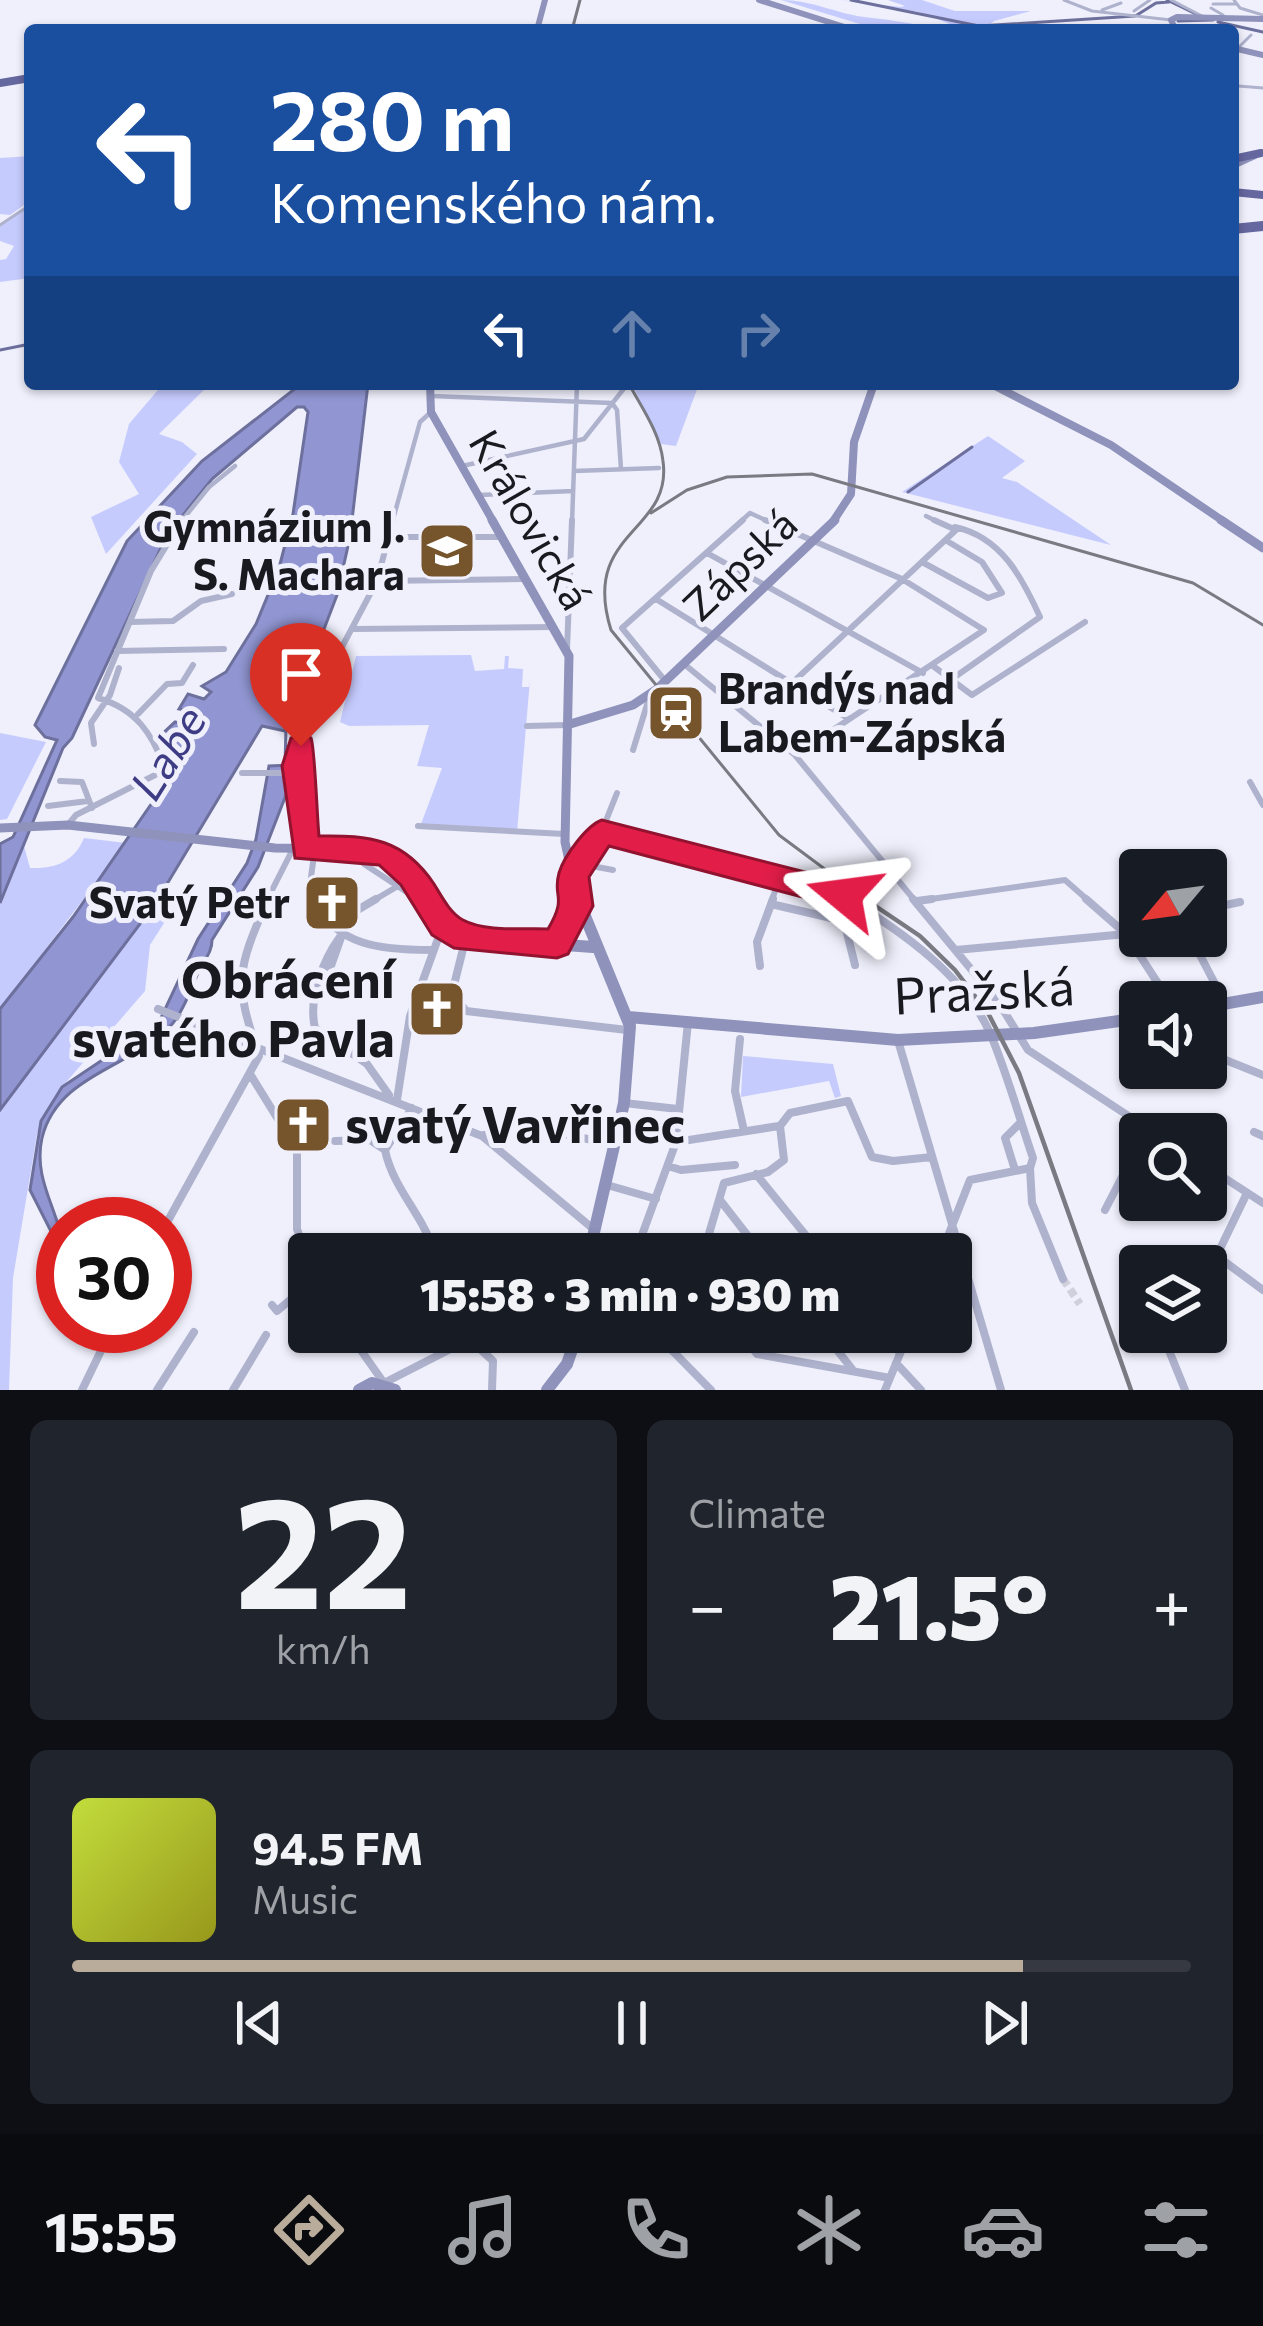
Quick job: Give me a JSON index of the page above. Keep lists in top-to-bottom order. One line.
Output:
{"streets":{"main road":["Královická","Zápská","Pražská"]},"crossings":[["Královická","Zápská"],["Královická","Pražská"]],"water":["Labe"],"places":{"school or university":["Gymnázium J. S. Machara"],"station":["Brandýs nad Labem-Zápská"],"church":["Svatý Petr","Obrácení svatého Pavla","svatý Vavřinec"]},"north":"bottom left","page":{"turn":["280 m","Komenského nám."],"limit":"30","trip":"15:58 · 3 min · 930 m","tile":[["22","km/h"],"Climate"],"heat":["−","21.5°","+"],"song":["94.5 FM","Music"],"tabs":"15:55"}}
